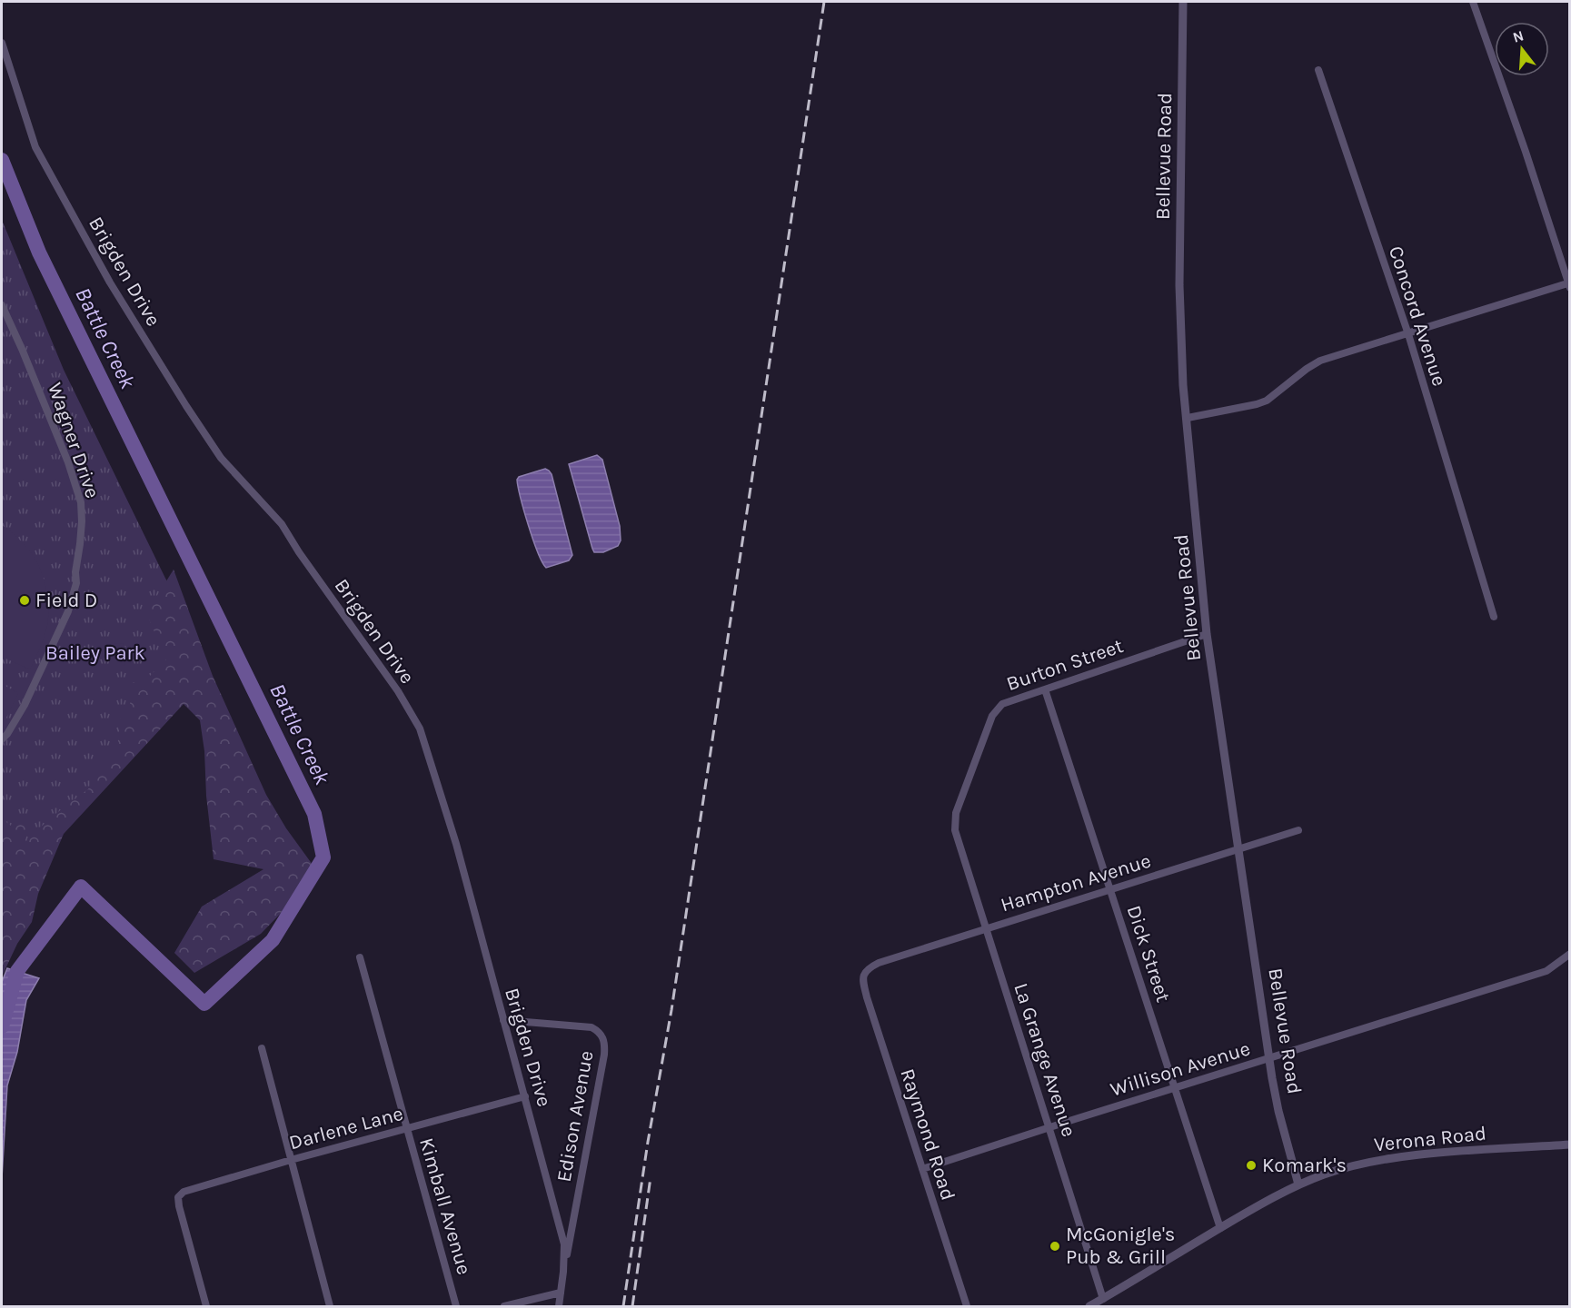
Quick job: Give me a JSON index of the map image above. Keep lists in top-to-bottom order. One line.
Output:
{"streets":{"street":["Bellevue Road","Brigden Drive","Concord Avenue","Wagner Drive","Burton Street","Hampton Avenue","Dick Street","La Grange Avenue","Willison Avenue","Edison Avenue","Darlene Lane","Raymond Road","Verona Road","Kimball Avenue"]},"crossings":[["Bellevue Road","Burton Street"],["Bellevue Road","Hampton Avenue"],["Bellevue Road","Willison Avenue"],["Bellevue Road","Verona Road"],["Brigden Drive","Edison Avenue"],["Brigden Drive","Darlene Lane"],["Burton Street","Dick Street"],["Burton Street","La Grange Avenue"],["Hampton Avenue","Dick Street"],["Hampton Avenue","La Grange Avenue"],["Hampton Avenue","Raymond Road"],["Dick Street","Willison Avenue"],["Dick Street","Verona Road"],["La Grange Avenue","Willison Avenue"],["La Grange Avenue","Verona Road"],["Willison Avenue","Raymond Road"],["Darlene Lane","Kimball Avenue"]],"water":["Battle Creek"],"parks":["Bailey Park"],"places":["Field D","Komark's","McGonigle's Pub & Grill"],"north":"top"}
